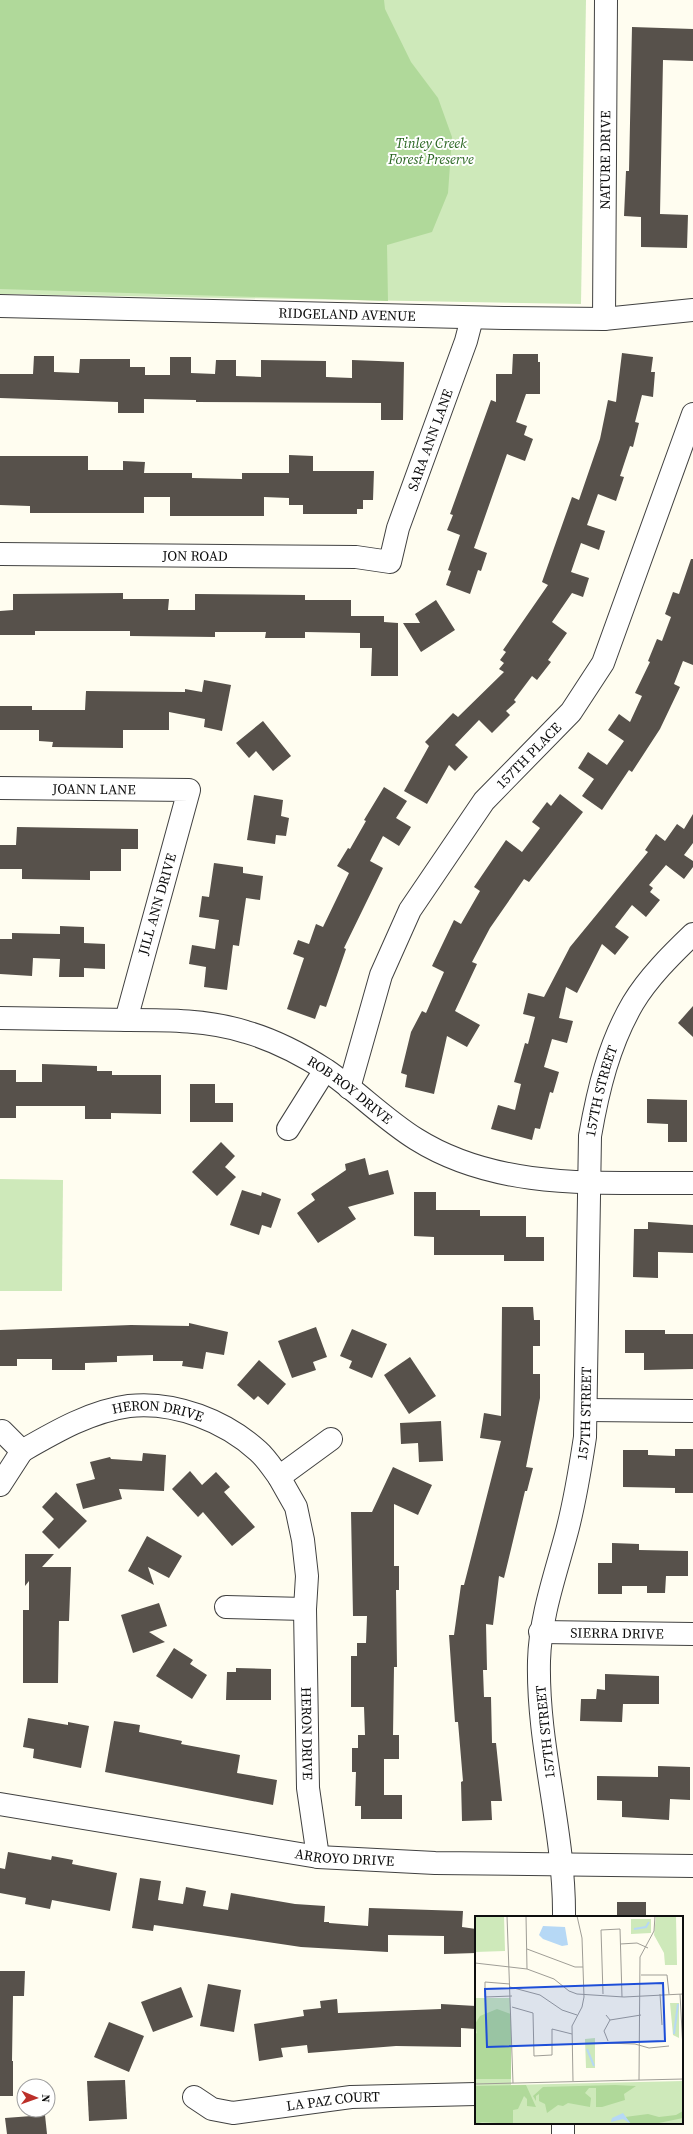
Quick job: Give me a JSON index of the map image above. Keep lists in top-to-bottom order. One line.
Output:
{"streets":{"street":["NATURE DRIVE","RIDGELAND AVENUE","SARA ANN LANE","JON ROAD","157TH PLACE","JOANN LANE","JILL ANN DRIVE","ROB ROY DRIVE","157TH STREET","HERON DRIVE","SIERRA DRIVE","ARROYO DRIVE","LA PAZ COURT"]},"crossings":[["NATURE DRIVE","RIDGELAND AVENUE"],["RIDGELAND AVENUE","SARA ANN LANE"],["SARA ANN LANE","JON ROAD"],["157TH PLACE","ROB ROY DRIVE"],["JOANN LANE","JILL ANN DRIVE"],["JILL ANN DRIVE","ROB ROY DRIVE"],["ROB ROY DRIVE","157TH STREET"],["157TH STREET","SIERRA DRIVE"],["157TH STREET","ARROYO DRIVE"],["HERON DRIVE","ARROYO DRIVE"]],"parks":["Tinley Creek Forest Preserve"],"north":"right"}
